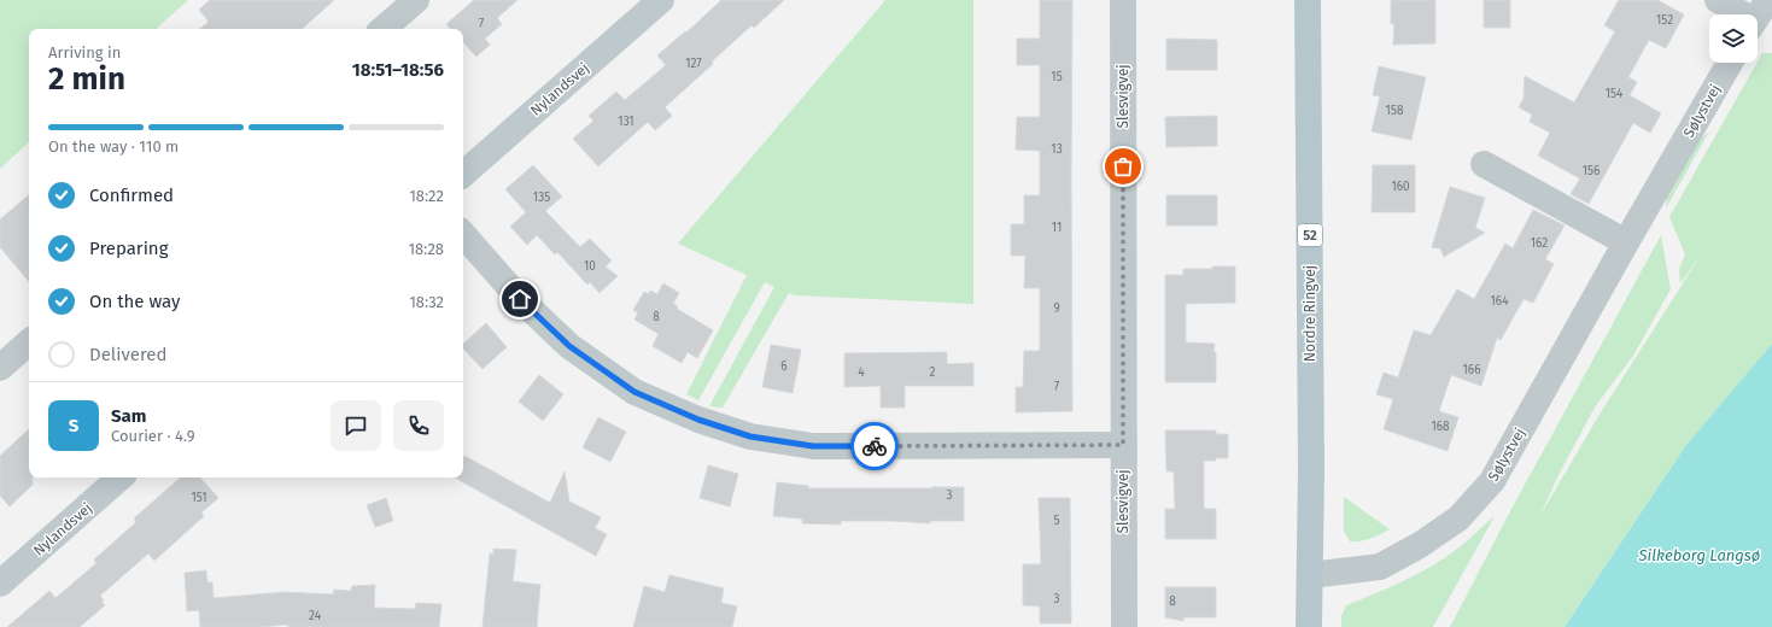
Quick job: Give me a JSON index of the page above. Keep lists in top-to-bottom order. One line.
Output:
{"streets":{"main road":["52","Nordre Ringvej"],"street":["Nylandsvej","Slesvigvej","Sølystvej"]},"crossings":[["Sølystvej","Nordre Ringvej"]],"water":["Silkeborg Langsø"],"house_numbers":["152","7","127","15","154","158","131","13","156","160","135","11","162","10","164","9","8","6","166","4","2","7","168","3","151","5","3","8","24"],"page":{"heading":["2 min","Arriving in","18:51–18:56"],"panel":["Sam","Courier · 4.9"],"bar":"On the way · 110 m","list":[["Confirmed","18:22"],["Preparing","18:28"],["On the way","18:32"],"Delivered"],"round":"S"}}
